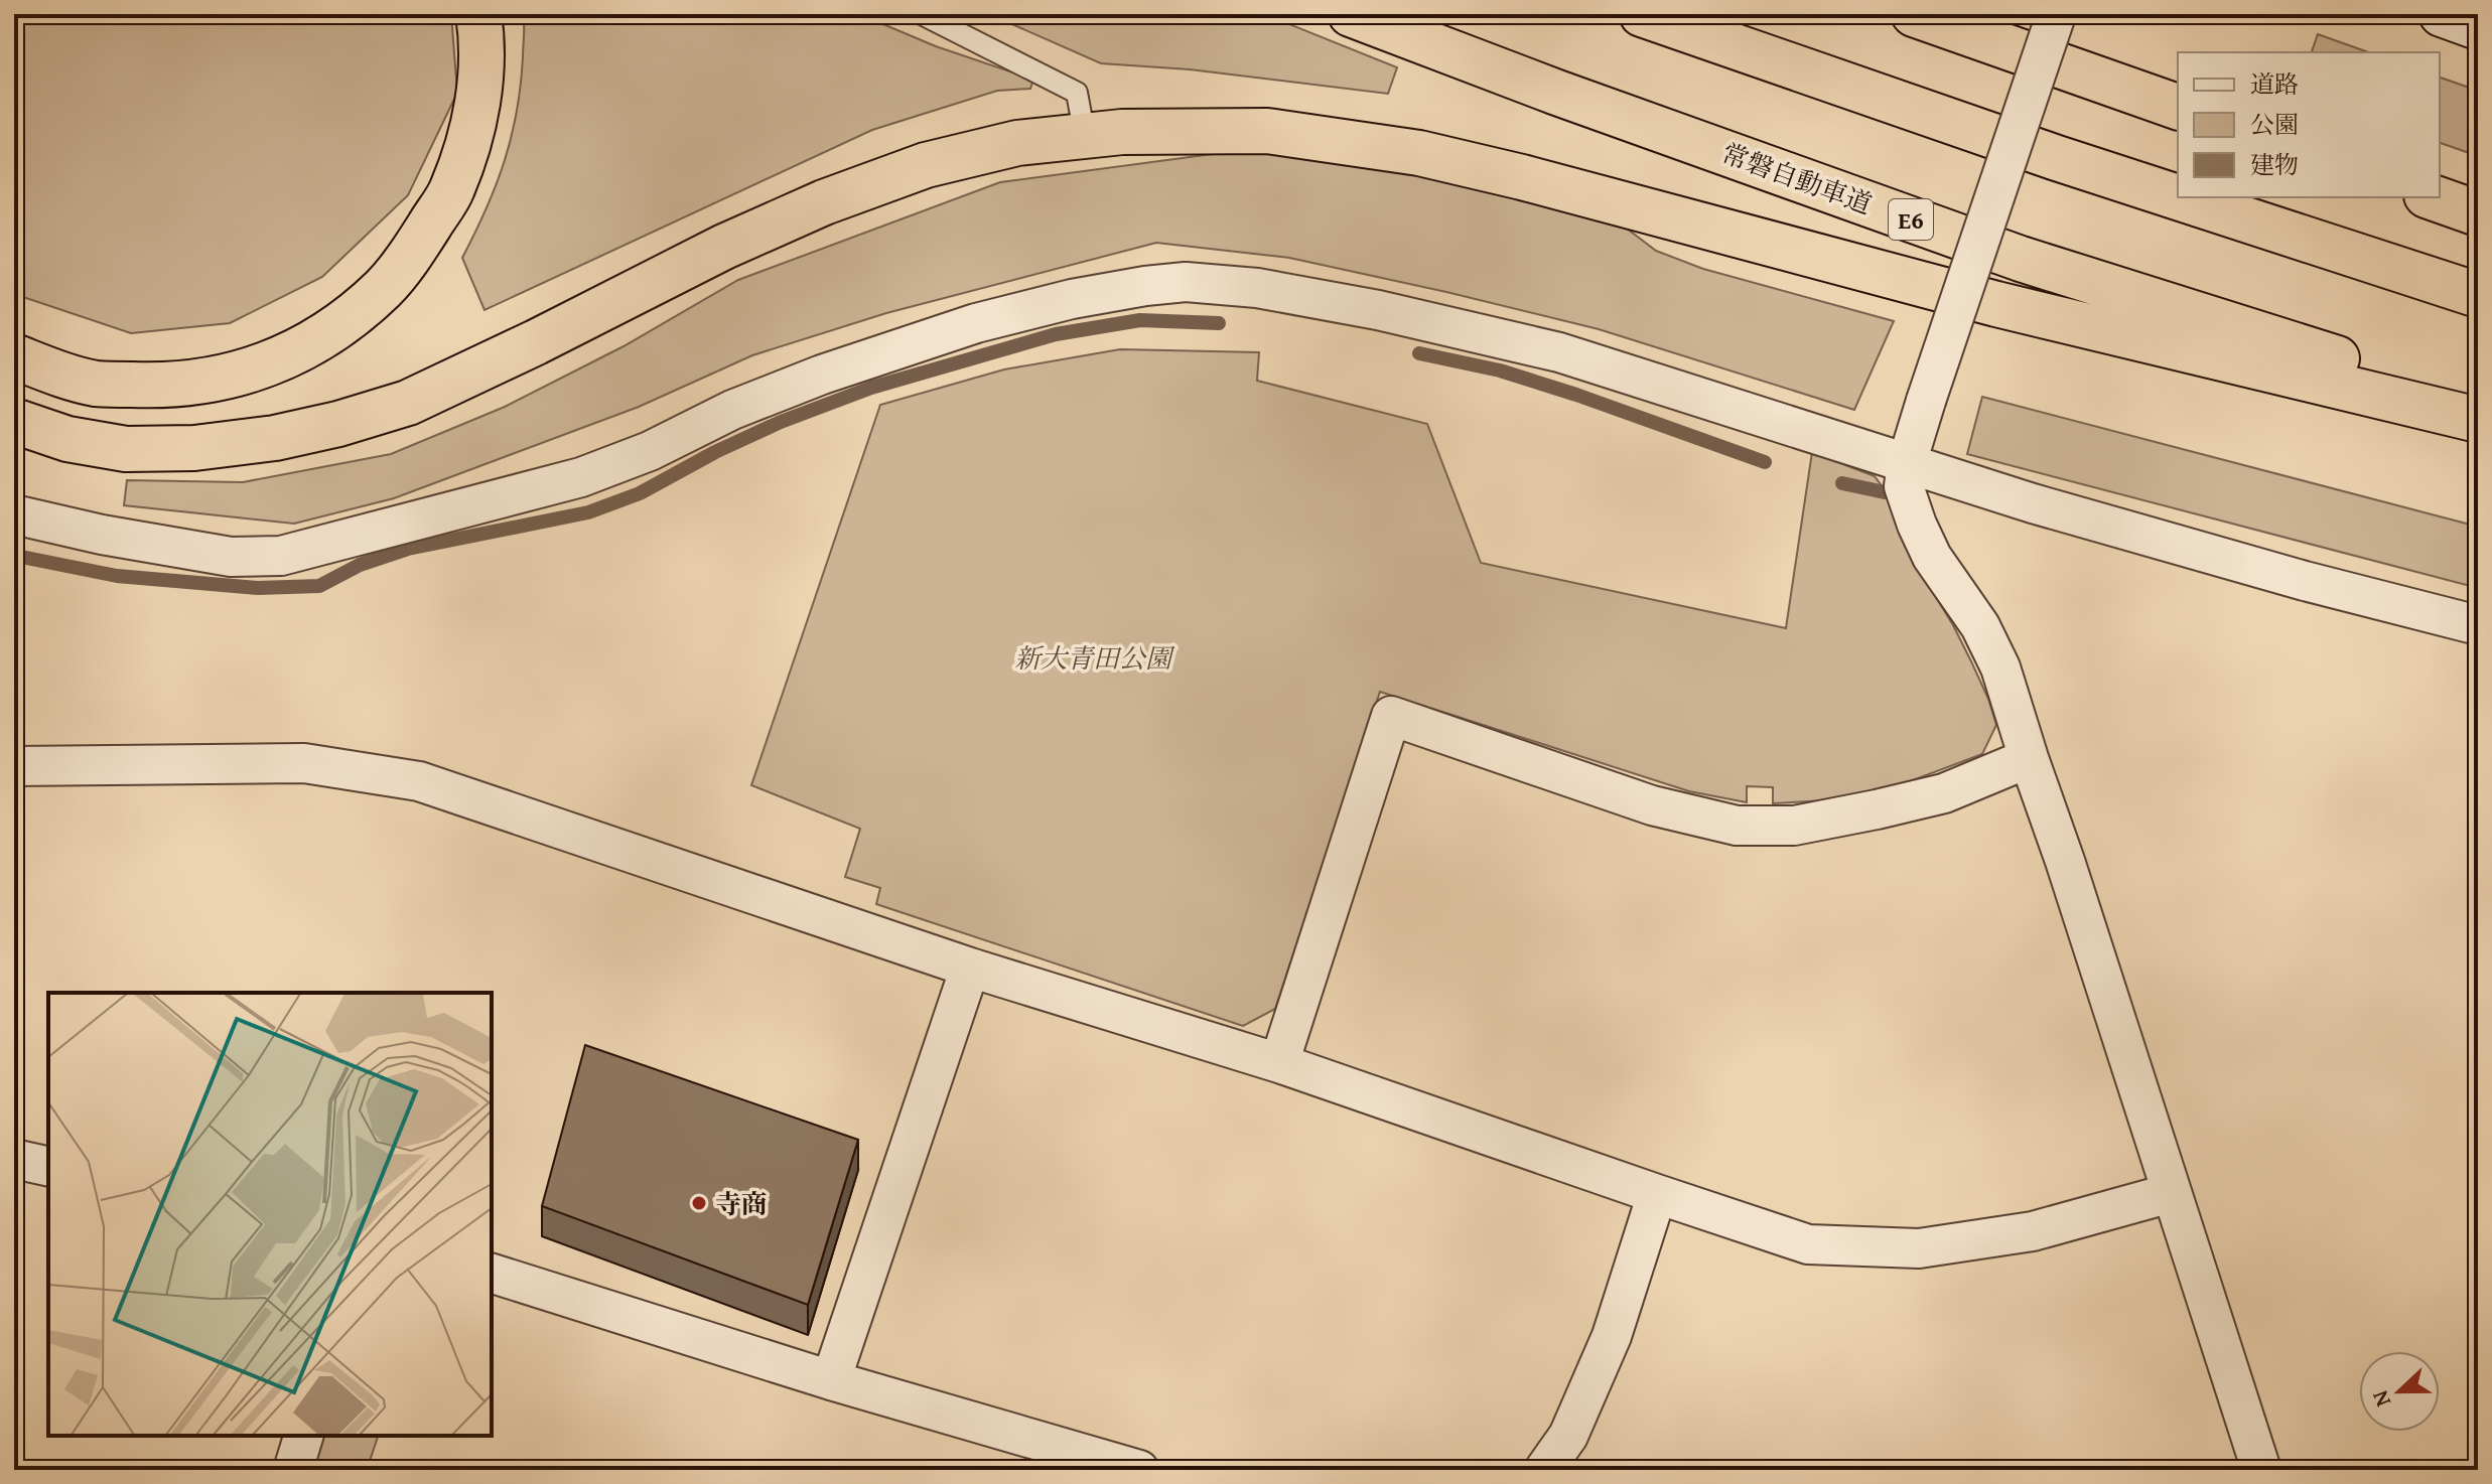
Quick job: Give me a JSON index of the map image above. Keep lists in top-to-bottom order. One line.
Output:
{"streets":{"highway":["常磐自動車道","E6"]},"parks":["新大青田公園"],"places":["寺商"],"legend":["道路","公園","建物"],"north":"left"}
